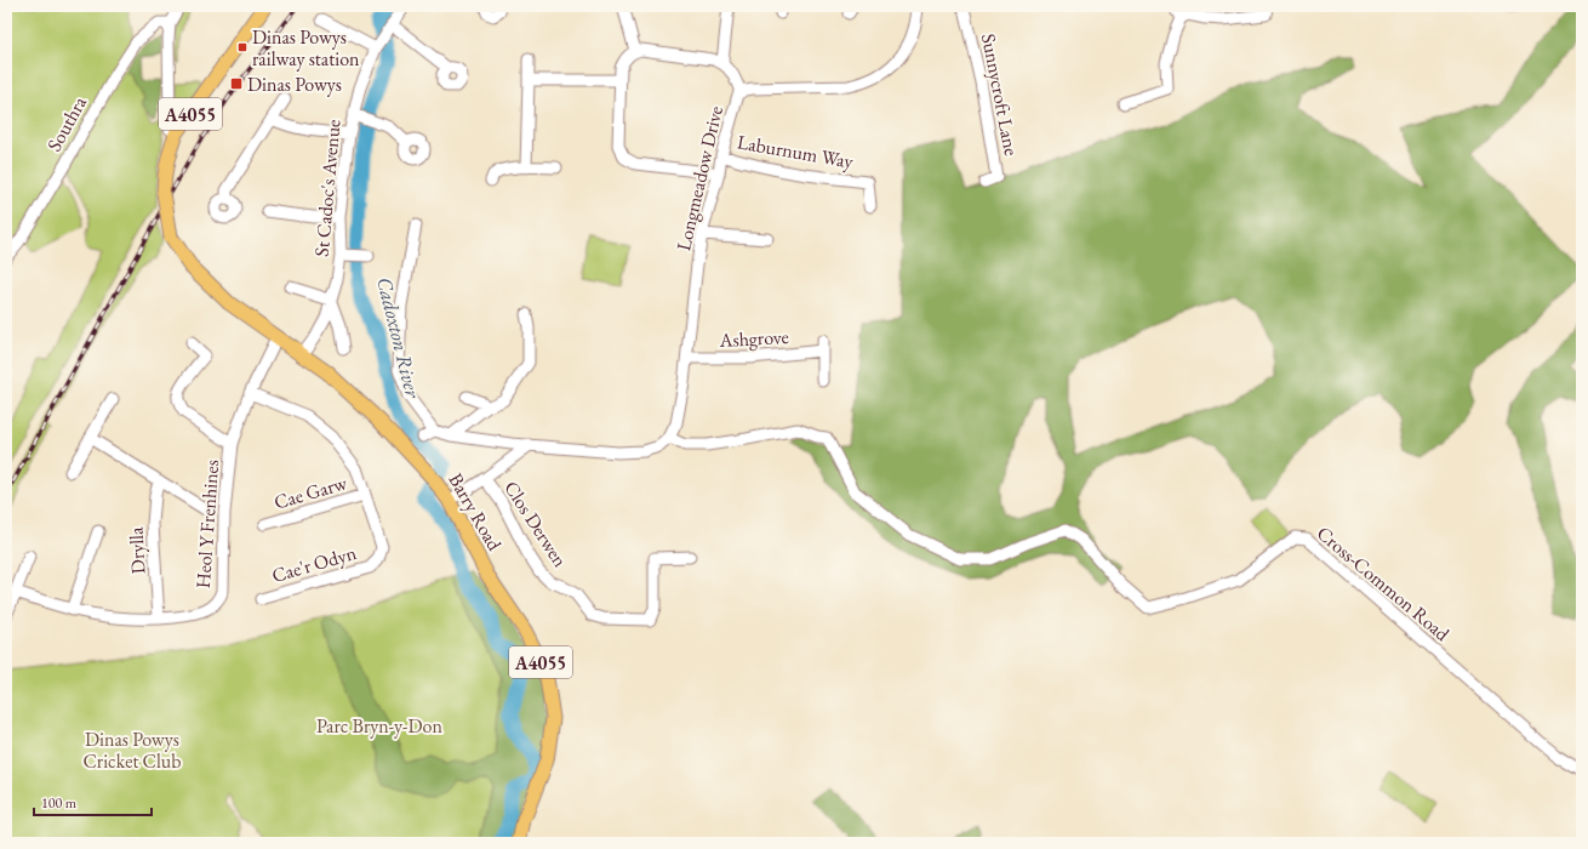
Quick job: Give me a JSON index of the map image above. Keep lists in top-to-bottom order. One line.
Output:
{"streets":{"main road":["A4055","Barry Road"],"street":["Sunnycroft Lane","Southra","Laburnum Way","Longmeadow Drive","St Cadoc's Avenue","Ashgrove","Cae Garw","Heol Y Frenhines","Clos Derwen","Drylla","Cae'r Odyn","Cross-Common Road"]},"crossings":[["A4055","Barry Road"],["Laburnum Way","Longmeadow Drive"],["Longmeadow Drive","Ashgrove"],["Longmeadow Drive","Cross-Common Road"],["St Cadoc's Avenue","Barry Road"],["Cae Garw","Cae'r Odyn"],["Barry Road","Heol Y Frenhines"],["Heol Y Frenhines","Drylla"],["Heol Y Frenhines","Cae'r Odyn"]],"water":["Cadoxton River"],"parks":["Parc Bryn-y-Don","Dinas Powys Cricket Club"],"places":{"transit":["Dinas Powys railway station","Dinas Powys"]},"scale_bar":"100 m"}
